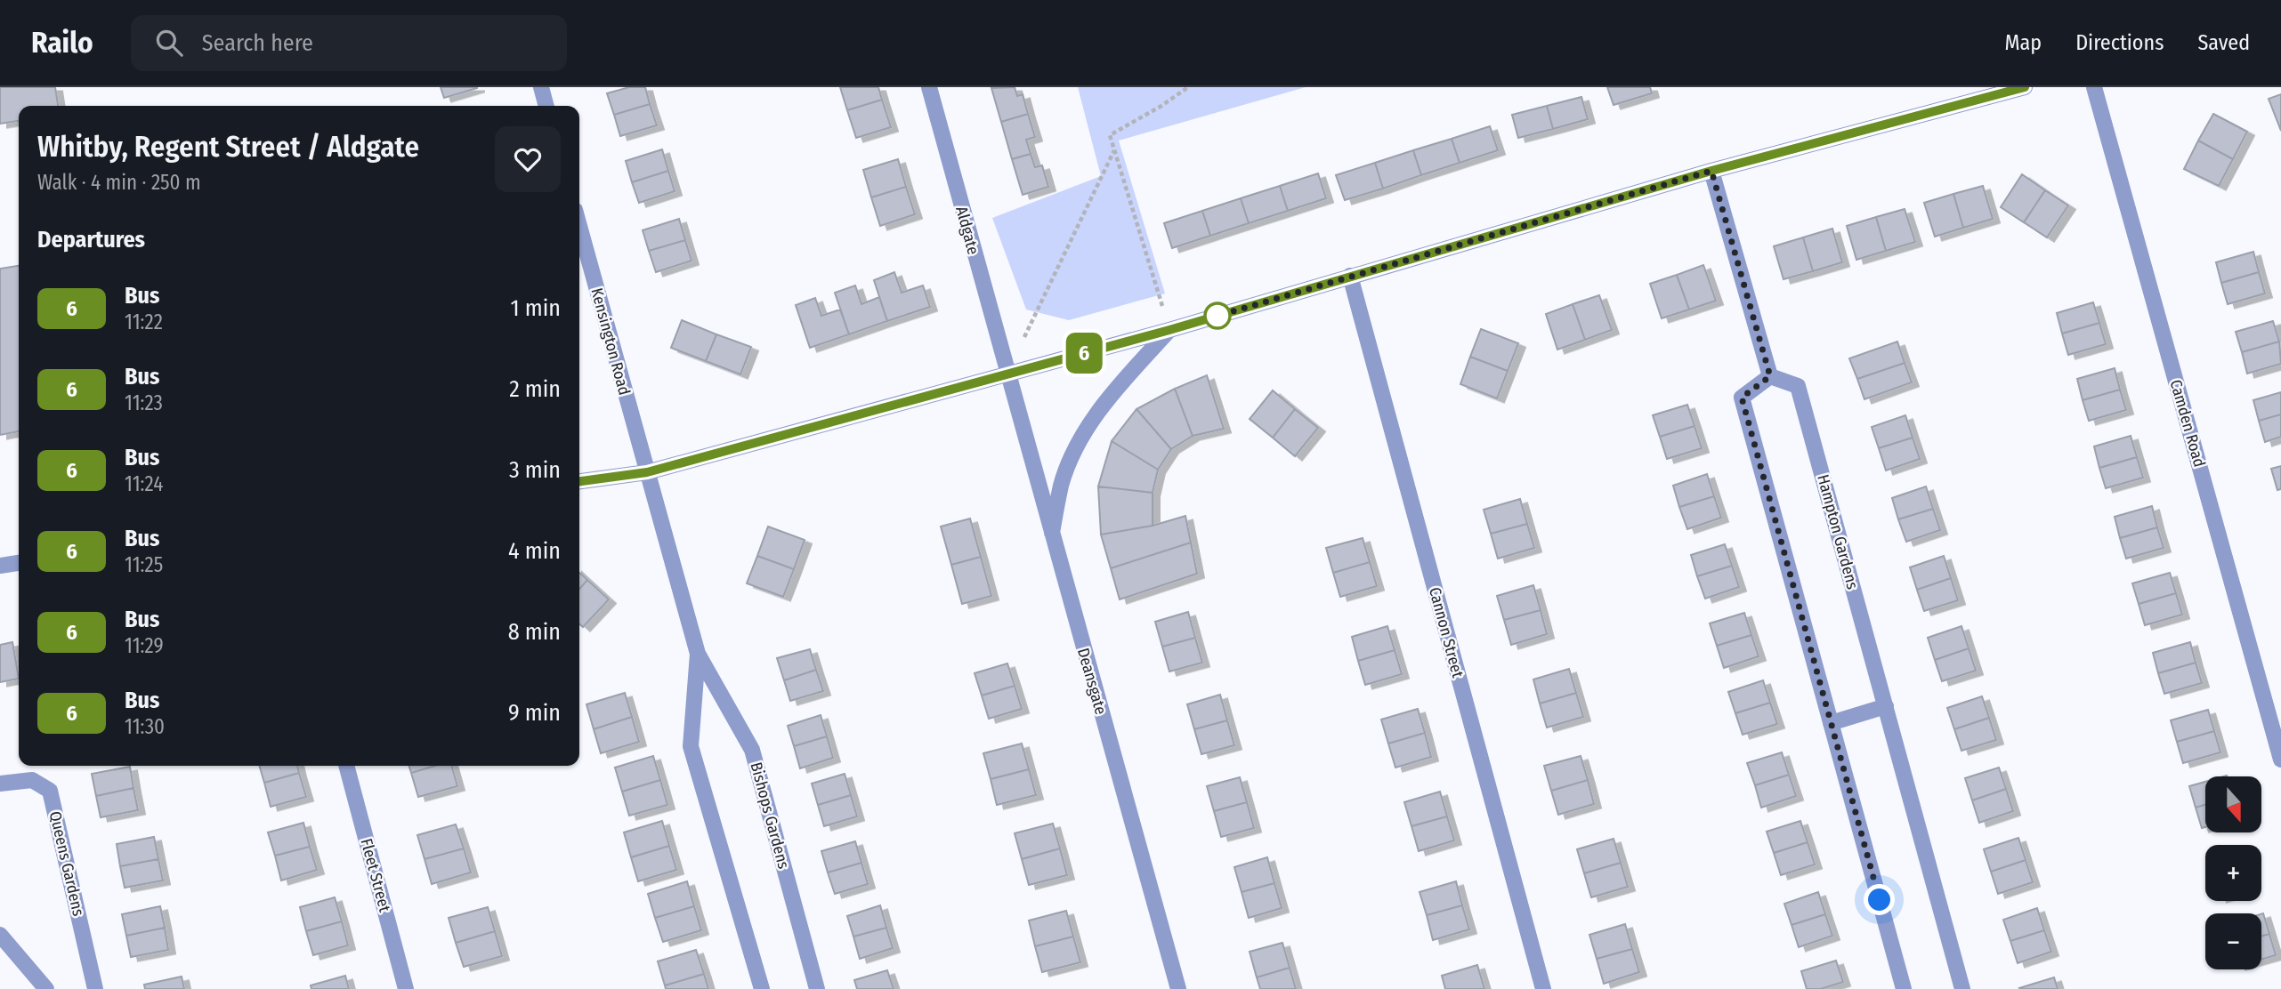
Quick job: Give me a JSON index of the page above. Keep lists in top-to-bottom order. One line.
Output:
{"streets":{"street":["Aldgate","Kensington Road","Camden Road","Hampton Gardens","Cannon Street","Deansgate","Bishops Gardens","Queens Gardens","Fleet Street"]},"crossings":[["Aldgate","Deansgate"],["Kensington Road","Bishops Gardens"]],"lines":["bus line 6"],"north":"bottom","page":{"header":"Railo","search":"Search here","nav":["Map","Directions","Saved"],"on_map":"6","heading":[["Whitby, Regent Street / Aldgate","Walk · 4 min · 250 m"],"Departures"],"list":[{"mark":"6","name":"Bus","note":"11:22","value":"1 min"},{"mark":"6","name":"Bus","note":"11:23","value":"2 min"},{"mark":"6","name":"Bus","note":"11:24","value":"3 min"},{"mark":"6","name":"Bus","note":"11:25","value":"4 min"},{"mark":"6","name":"Bus","note":"11:29","value":"8 min"},{"mark":"6","name":"Bus","note":"11:30","value":"9 min"}],"map_buttons":["+","−"]}}
